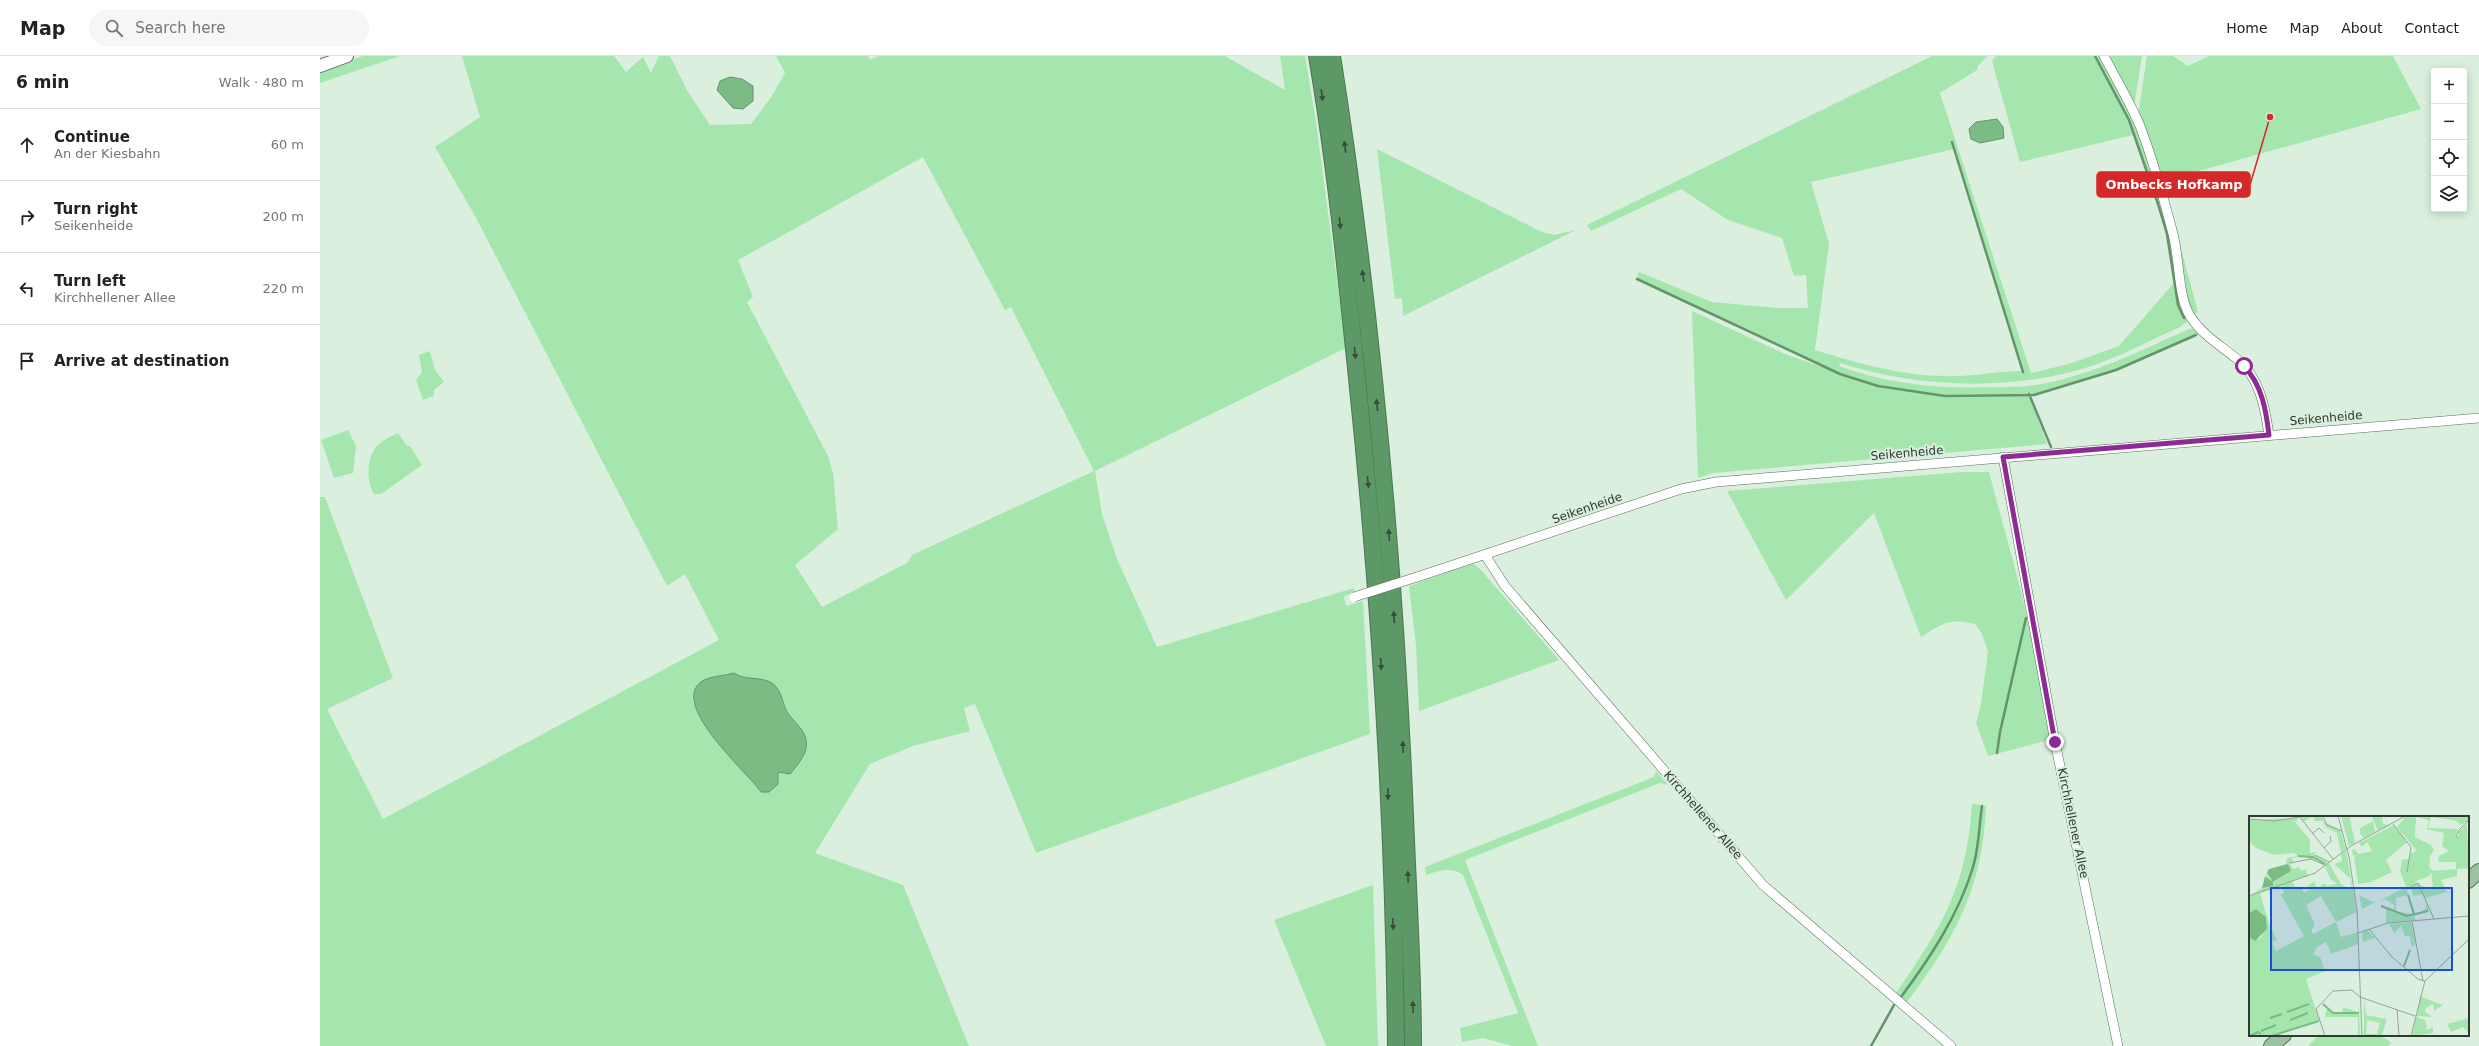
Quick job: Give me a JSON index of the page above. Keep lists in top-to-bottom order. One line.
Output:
{"streets":{"street":["Seikenheide","Kirchhellener Allee"]},"crossings":[["Seikenheide","Kirchhellener Allee"]],"places":["Ombecks Hofkamp"],"page":{"header":"Map","search":"Search here","nav":["Home","Map","About","Contact"],"heading":["6 min","Walk · 480 m"],"map_buttons":["+","−"],"list":[["Continue","An der Kiesbahn","60 m"],["Turn right","Seikenheide","200 m"],["Turn left","Kirchhellener Allee","220 m"],"Arrive at destination"]}}
